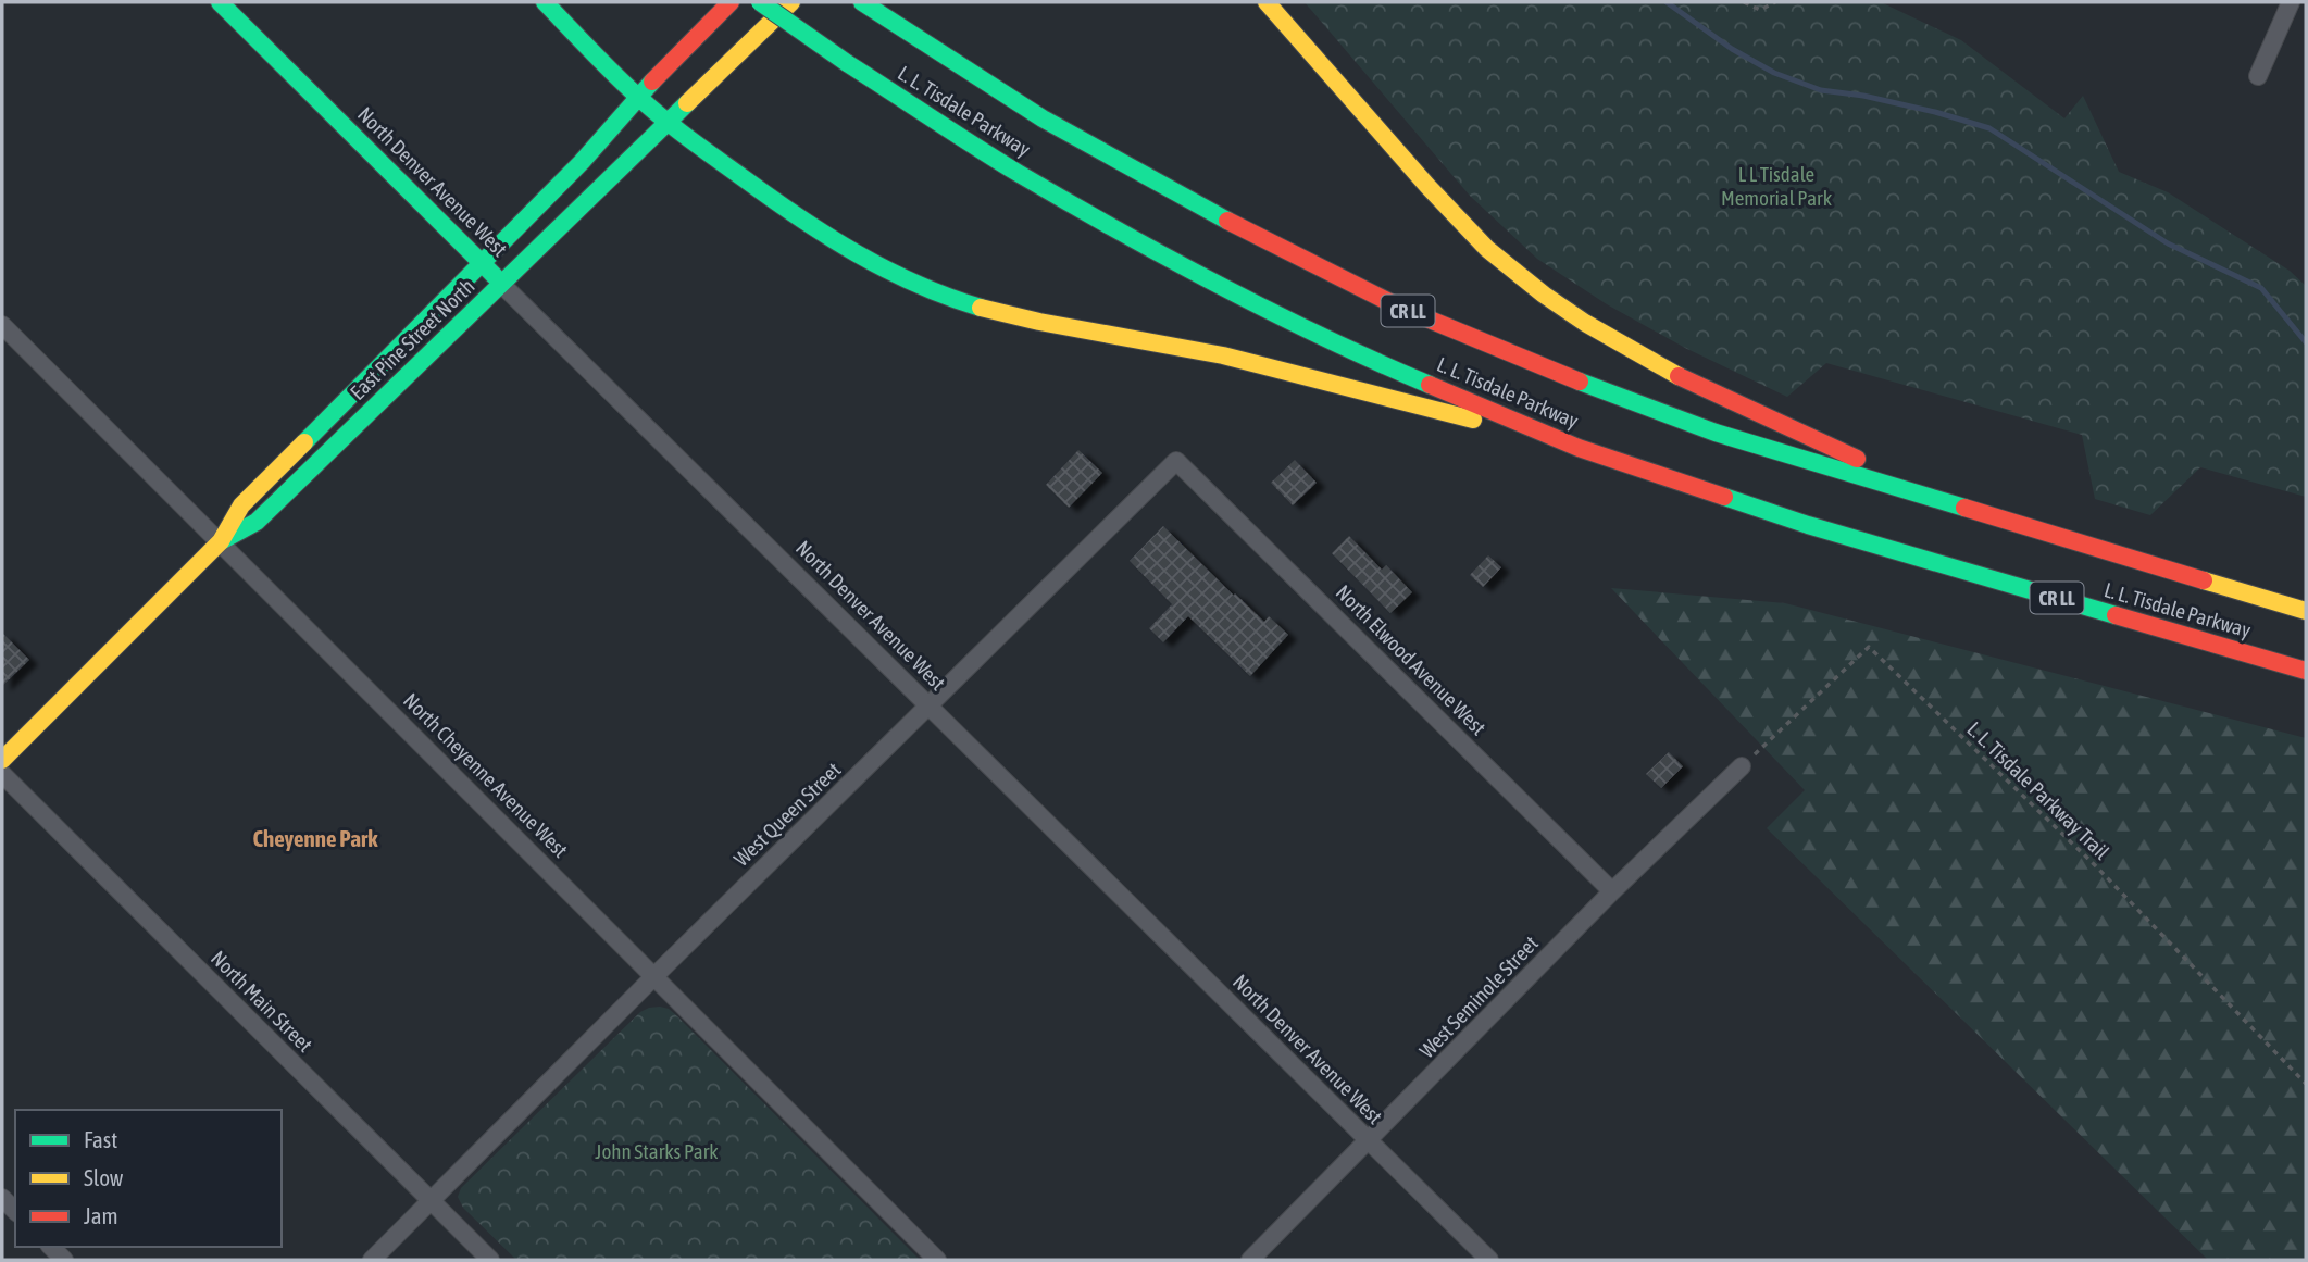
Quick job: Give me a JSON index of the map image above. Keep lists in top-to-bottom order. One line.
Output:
{"streets":{"main road":["L. L. Tisdale Parkway","North Denver Avenue West","CR LL","East Pine Street North"],"street":["North Elwood Avenue West","North Cheyenne Avenue West","West Queen Street","West Seminole Street","North Main Street"],"path":["L. L. Tisdale Parkway Trail"]},"crossings":[["North Denver Avenue West","East Pine Street North"],["North Denver Avenue West","West Queen Street"],["North Denver Avenue West","West Seminole Street"],["East Pine Street North","North Cheyenne Avenue West"],["North Elwood Avenue West","West Queen Street"],["North Elwood Avenue West","West Seminole Street"],["North Cheyenne Avenue West","West Queen Street"],["L. L. Tisdale Parkway Trail","West Seminole Street"],["West Queen Street","North Main Street"]],"districts":["Cheyenne Park"],"parks":["L L Tisdale Memorial Park","John Starks Park"],"legend":["Fast","Slow","Jam"]}
